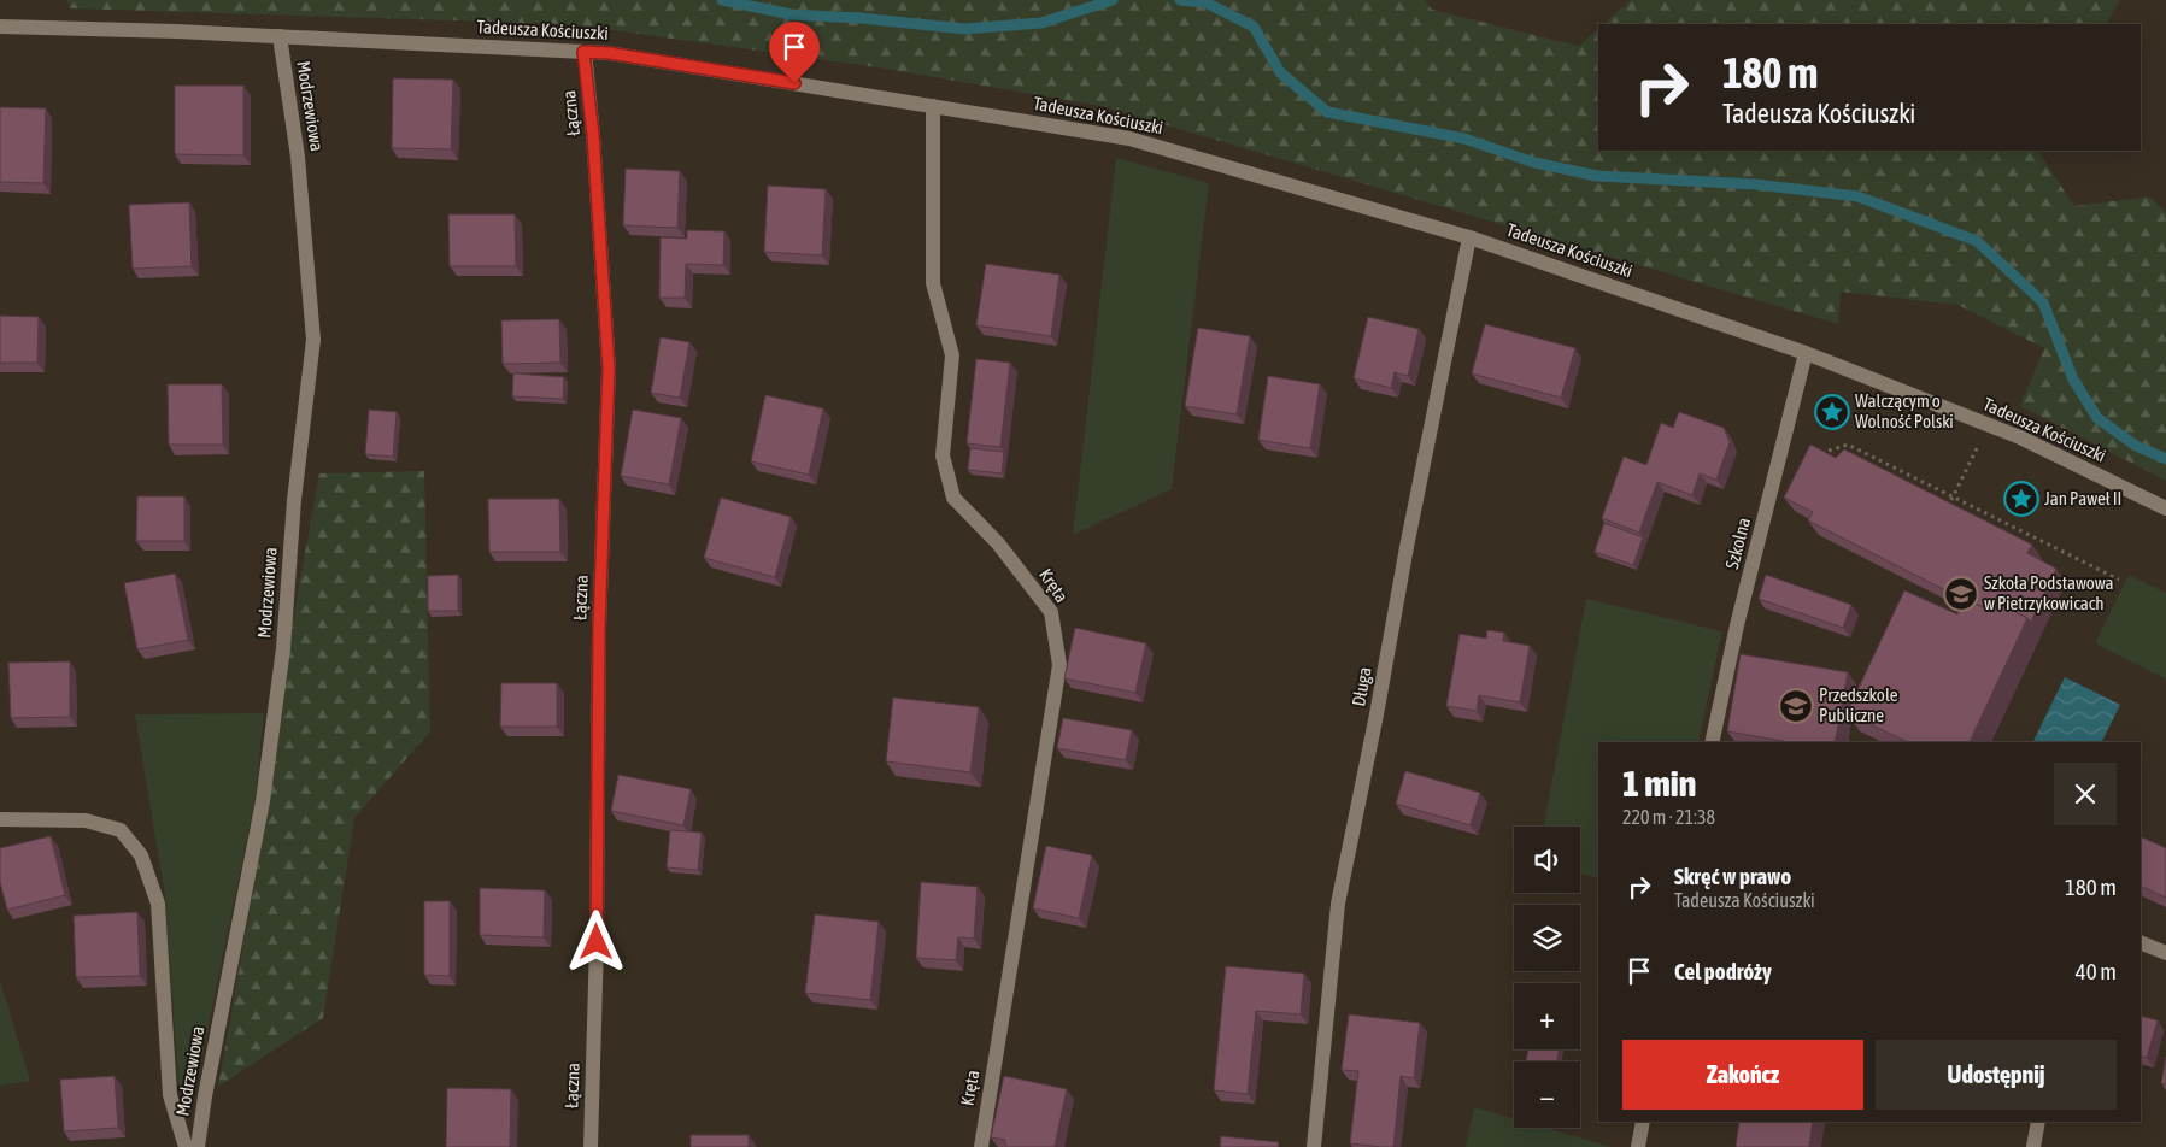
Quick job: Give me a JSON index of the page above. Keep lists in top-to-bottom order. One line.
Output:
{"streets":{"street":["Tadeusza Kościuszki","Modrzewiowa","Łączna","Szkolna","Kręta","Długa"]},"crossings":[["Tadeusza Kościuszki","Modrzewiowa"],["Tadeusza Kościuszki","Łączna"],["Tadeusza Kościuszki","Szkolna"],["Tadeusza Kościuszki","Kręta"],["Tadeusza Kościuszki","Długa"]],"places":{"place":["Walczącym o Wolność Polski","Jan Paweł II"],"school or university":["Szkoła Podstawowa w Pietrzykowicach","Przedszkole Publiczne"]},"page":{"turn":["180 m","Tadeusza Kościuszki"],"heading":["1 min","220 m · 21:38"],"map_buttons":["+","−"],"list":[{"name":"Skręć w prawo","note":"Tadeusza Kościuszki","value":"180 m"},{"name":"Cel podróży","value":"40 m"}],"buttons":["Zakończ","Udostępnij"]}}
